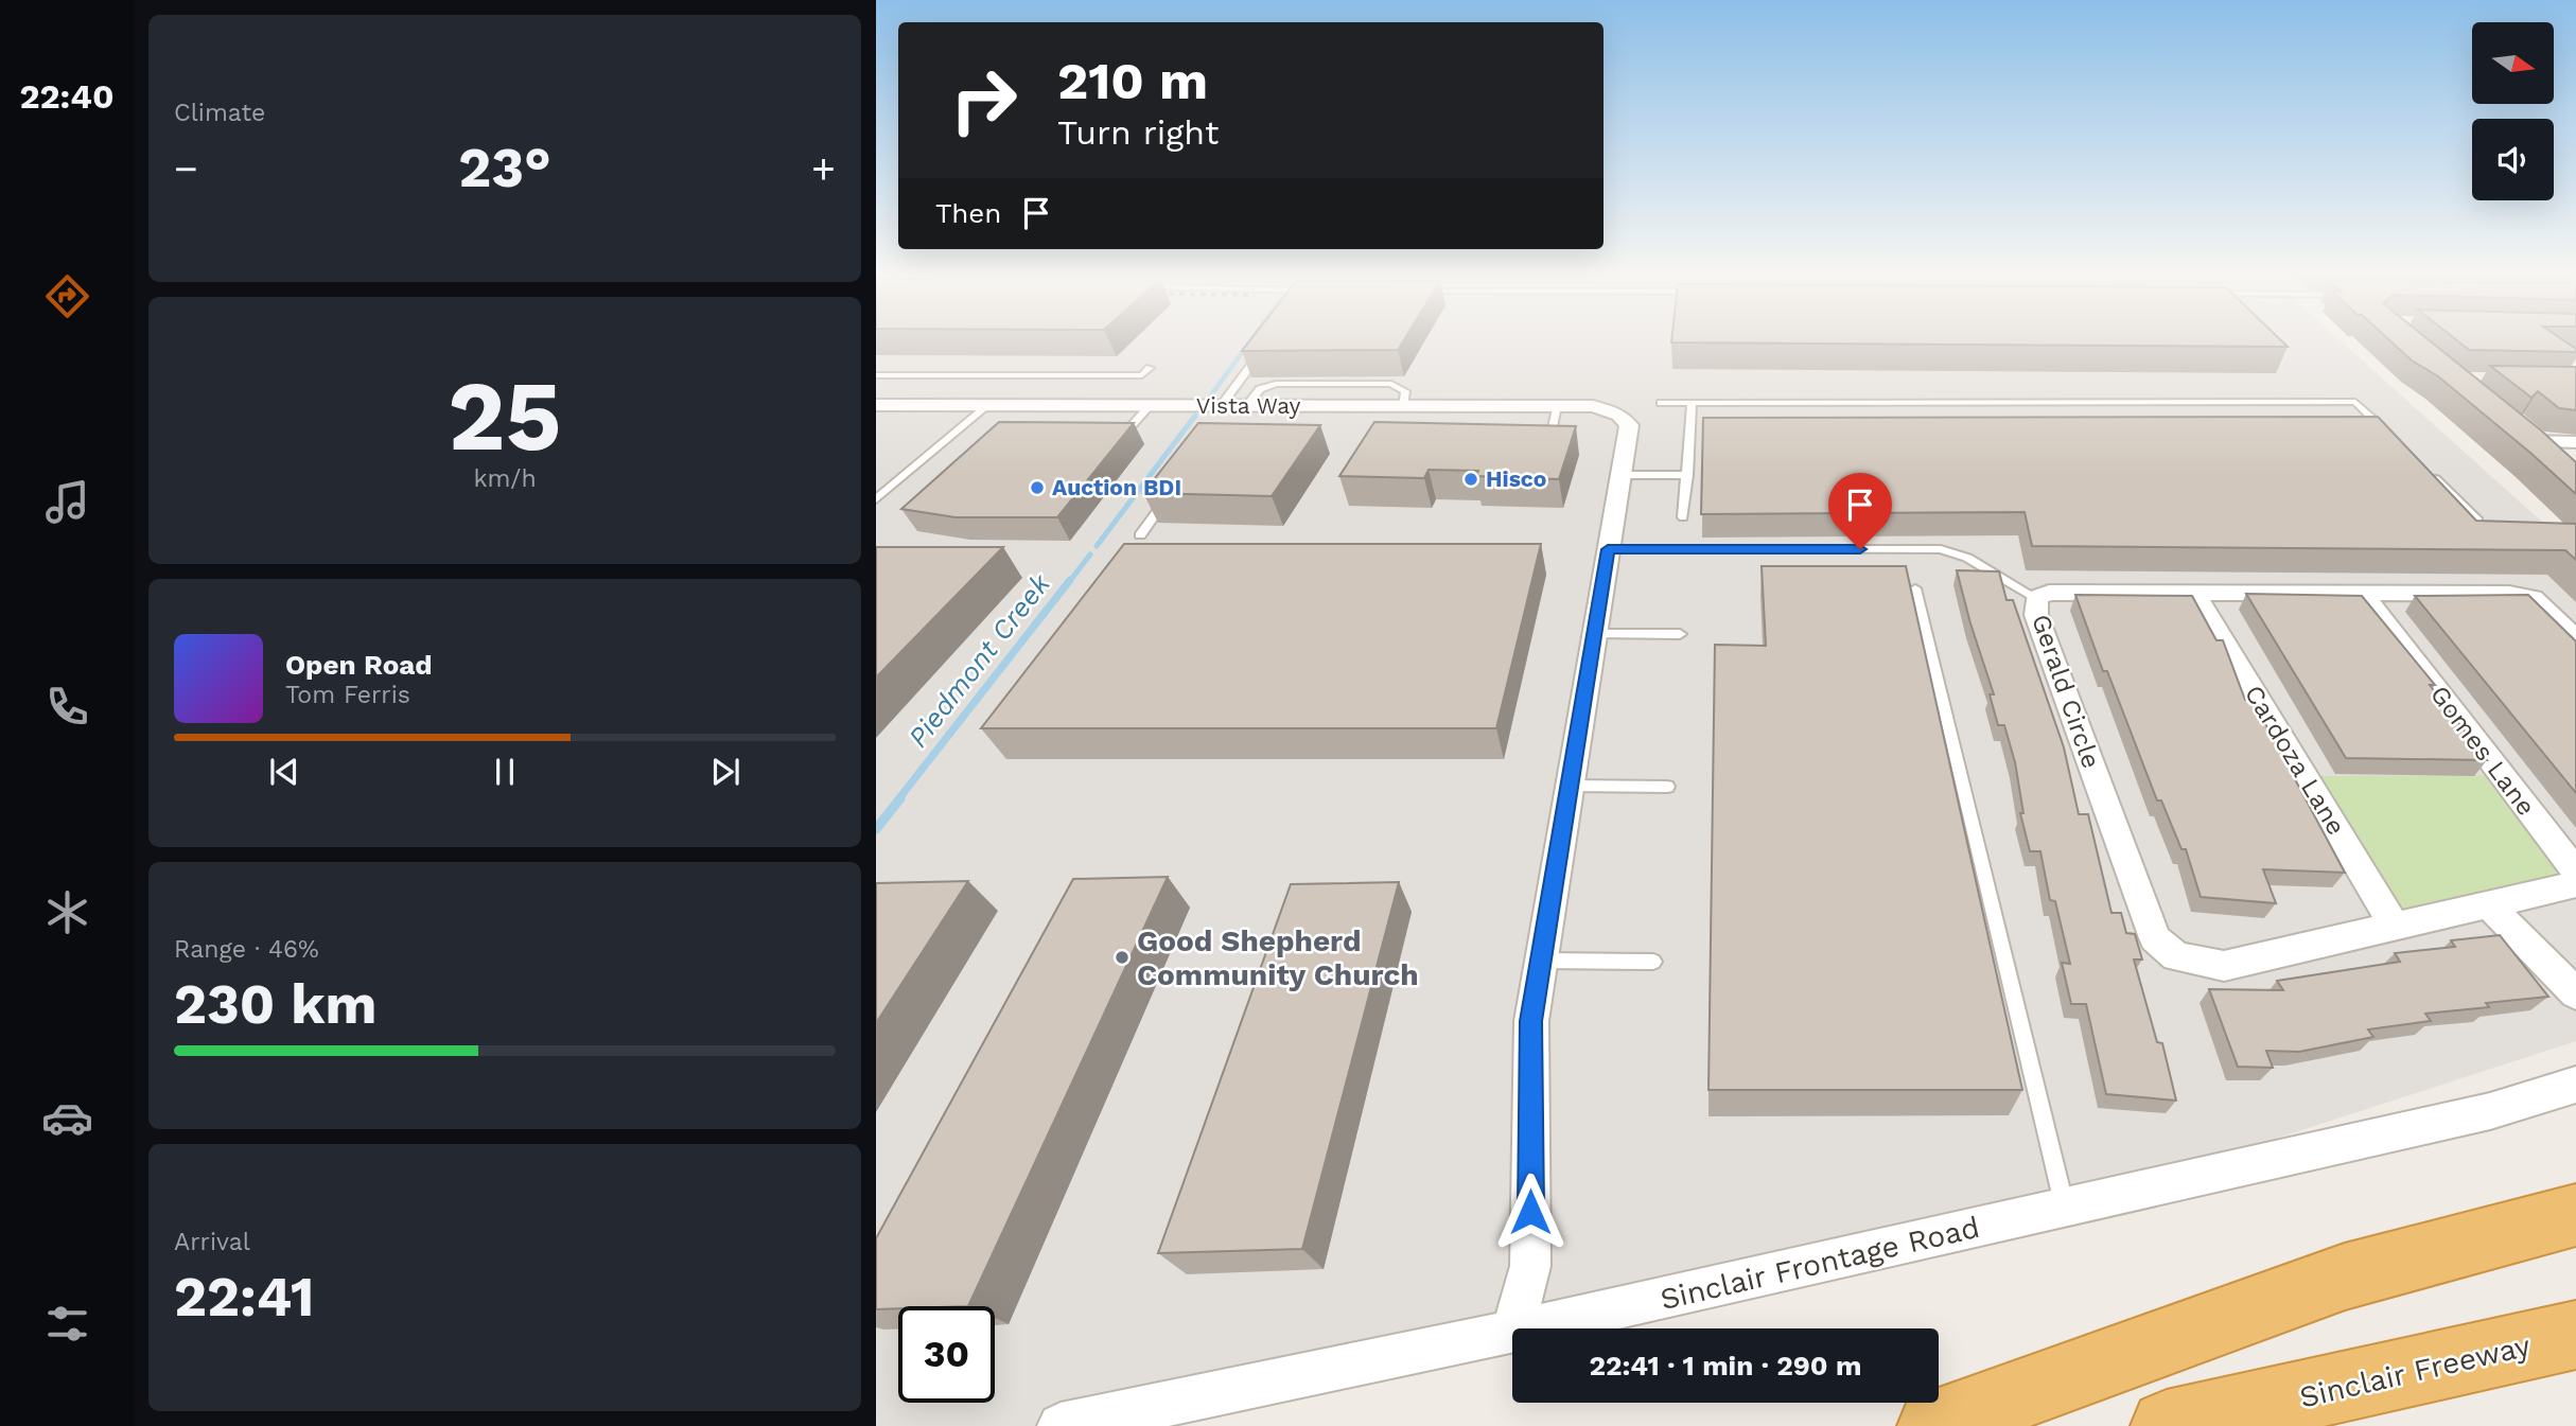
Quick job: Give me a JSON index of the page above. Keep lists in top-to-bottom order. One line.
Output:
{"streets":{"highway":["Sinclair Freeway"],"street":["Vista Way","Gerald Circle","Gomes Lane","Cardoza Lane","Sinclair Frontage Road"]},"crossings":[["Gerald Circle","Gomes Lane"],["Gerald Circle","Cardoza Lane"]],"water":["Piedmont Creek"],"places":["Hisco","Auction BDI","Good Shepherd Community Church"],"north":"right","page":{"tabs":"22:40","tile":["Climate",["25","km/h"],["Range · 46%","230 km"],["Arrival","22:41"]],"turn":["210 m","Turn right"],"heat":["−","23°","+"],"then":"Then","song":["Open Road","Tom Ferris"],"limit":"30","trip":"22:41 · 1 min · 290 m"}}
